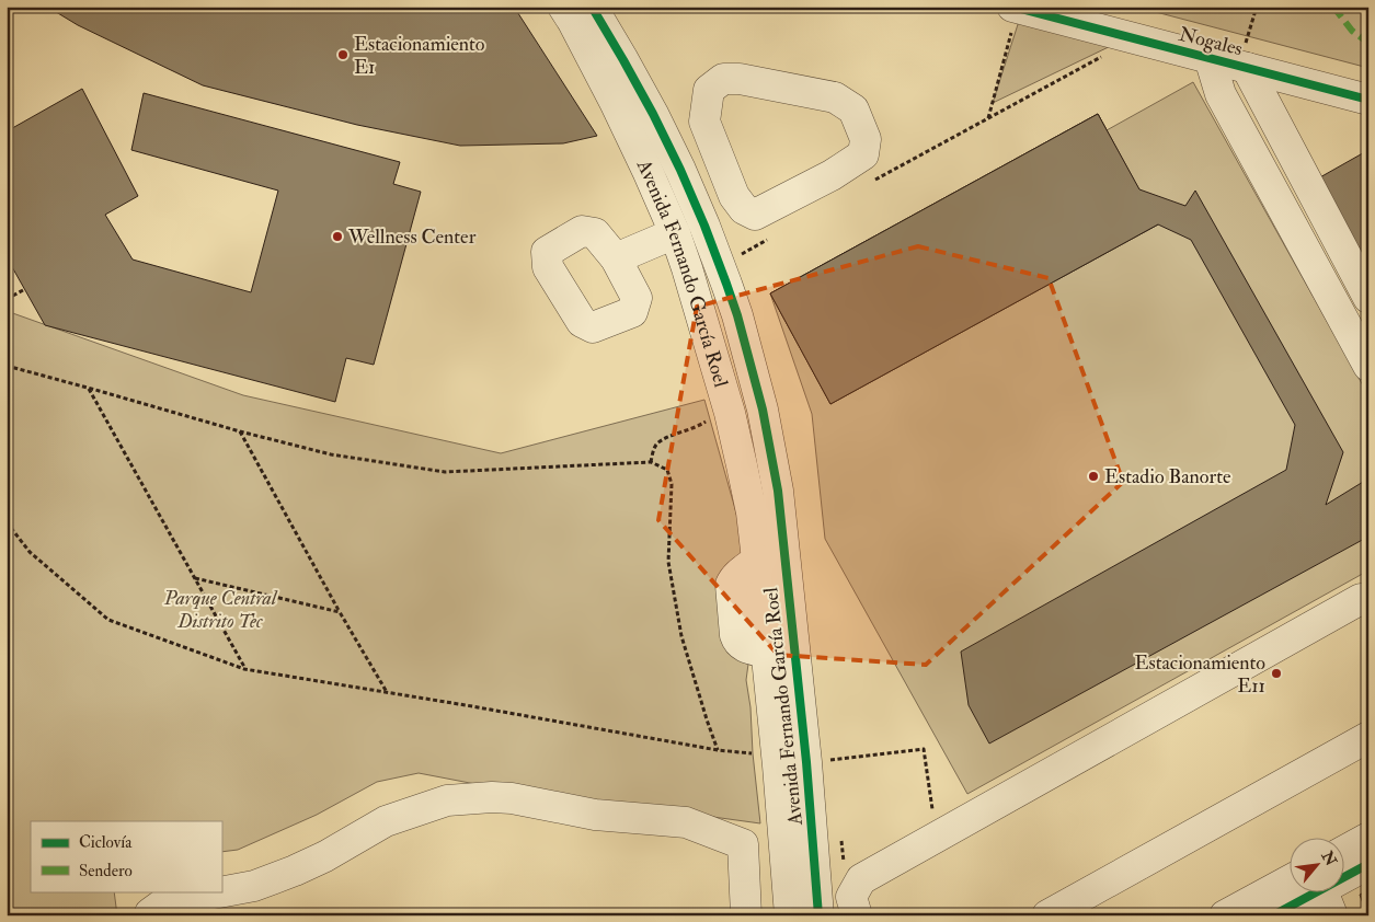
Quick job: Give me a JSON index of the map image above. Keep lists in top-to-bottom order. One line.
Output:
{"streets":{"street":["Nogales","Avenida Fernando García Roel"]},"parks":["Parque Central Distrito Tec"],"places":["Estacionamiento E1","Wellness Center","Estadio Banorte","Estacionamiento E11"],"legend":["Ciclovía","Sendero"],"north":"top right"}
